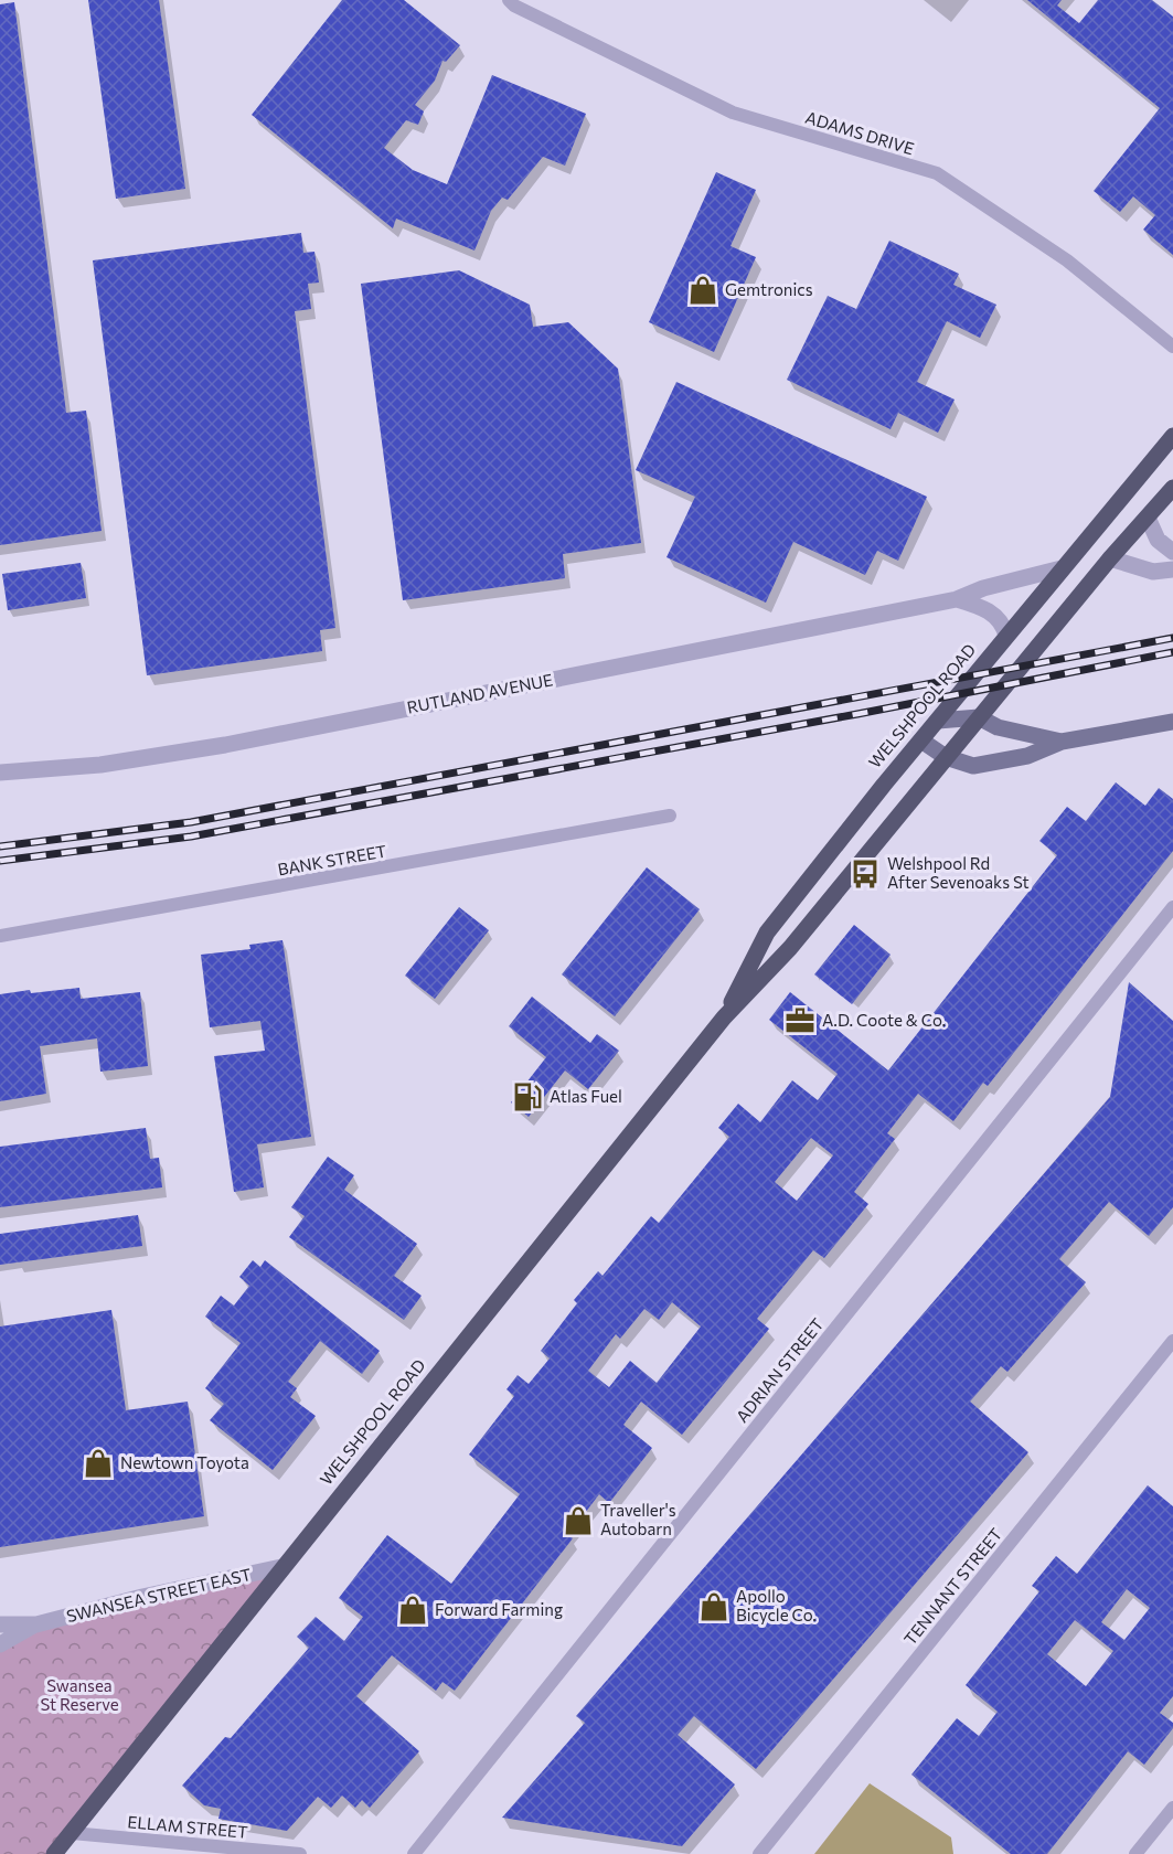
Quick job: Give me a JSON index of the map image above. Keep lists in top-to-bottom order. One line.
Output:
{"streets":{"main road":["WELSHPOOL ROAD"],"street":["ADAMS DRIVE","RUTLAND AVENUE","BANK STREET","ADRIAN STREET","TENNANT STREET","SWANSEA STREET EAST","ELLAM STREET"]},"crossings":[["RUTLAND AVENUE","WELSHPOOL ROAD"],["WELSHPOOL ROAD","SWANSEA STREET EAST"],["WELSHPOOL ROAD","ELLAM STREET"]],"parks":["Swansea St Reserve"],"places":{"shop":["Gemtronics","Newtown Toyota","Traveller's Autobarn","Apollo Bicycle Co.","Forward Farming"],"bus stop":["Welshpool Rd After Sevenoaks St"],"office":["A.D. Coote & Co."],"fuel station":["Atlas Fuel"]}}
